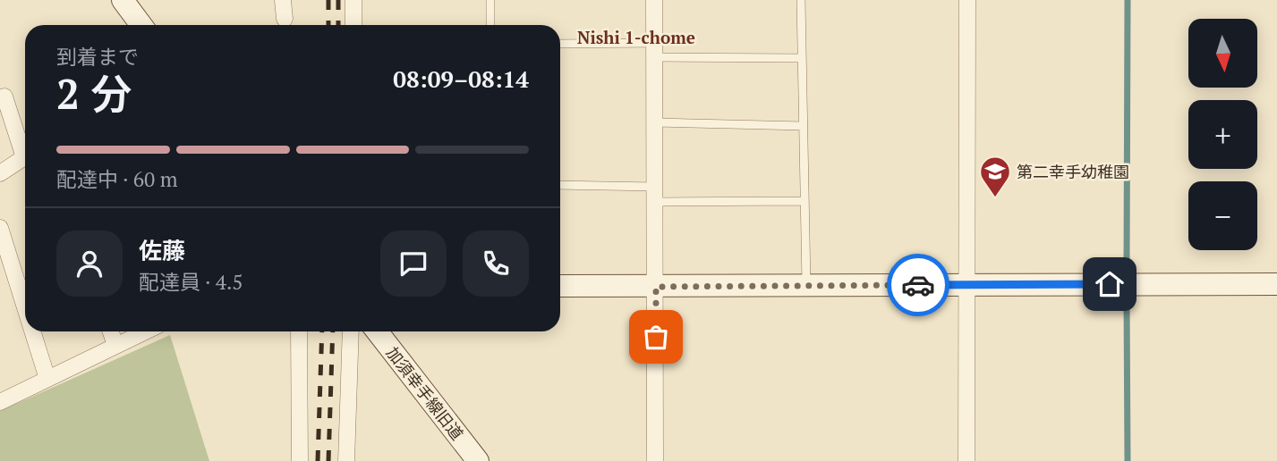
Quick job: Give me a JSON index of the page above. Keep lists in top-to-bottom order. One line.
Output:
{"streets":{"street":["加須幸手線旧道"]},"districts":["Nishi 1-chome"],"places":{"school or university":["第二幸手幼稚園"]},"north":"bottom","page":{"map_buttons":["+","−"],"heading":["2 分","到着まで","08:09–08:14"],"panel":["佐藤","配達員 · 4.5"],"bar":"配達中 · 60 m"}}
